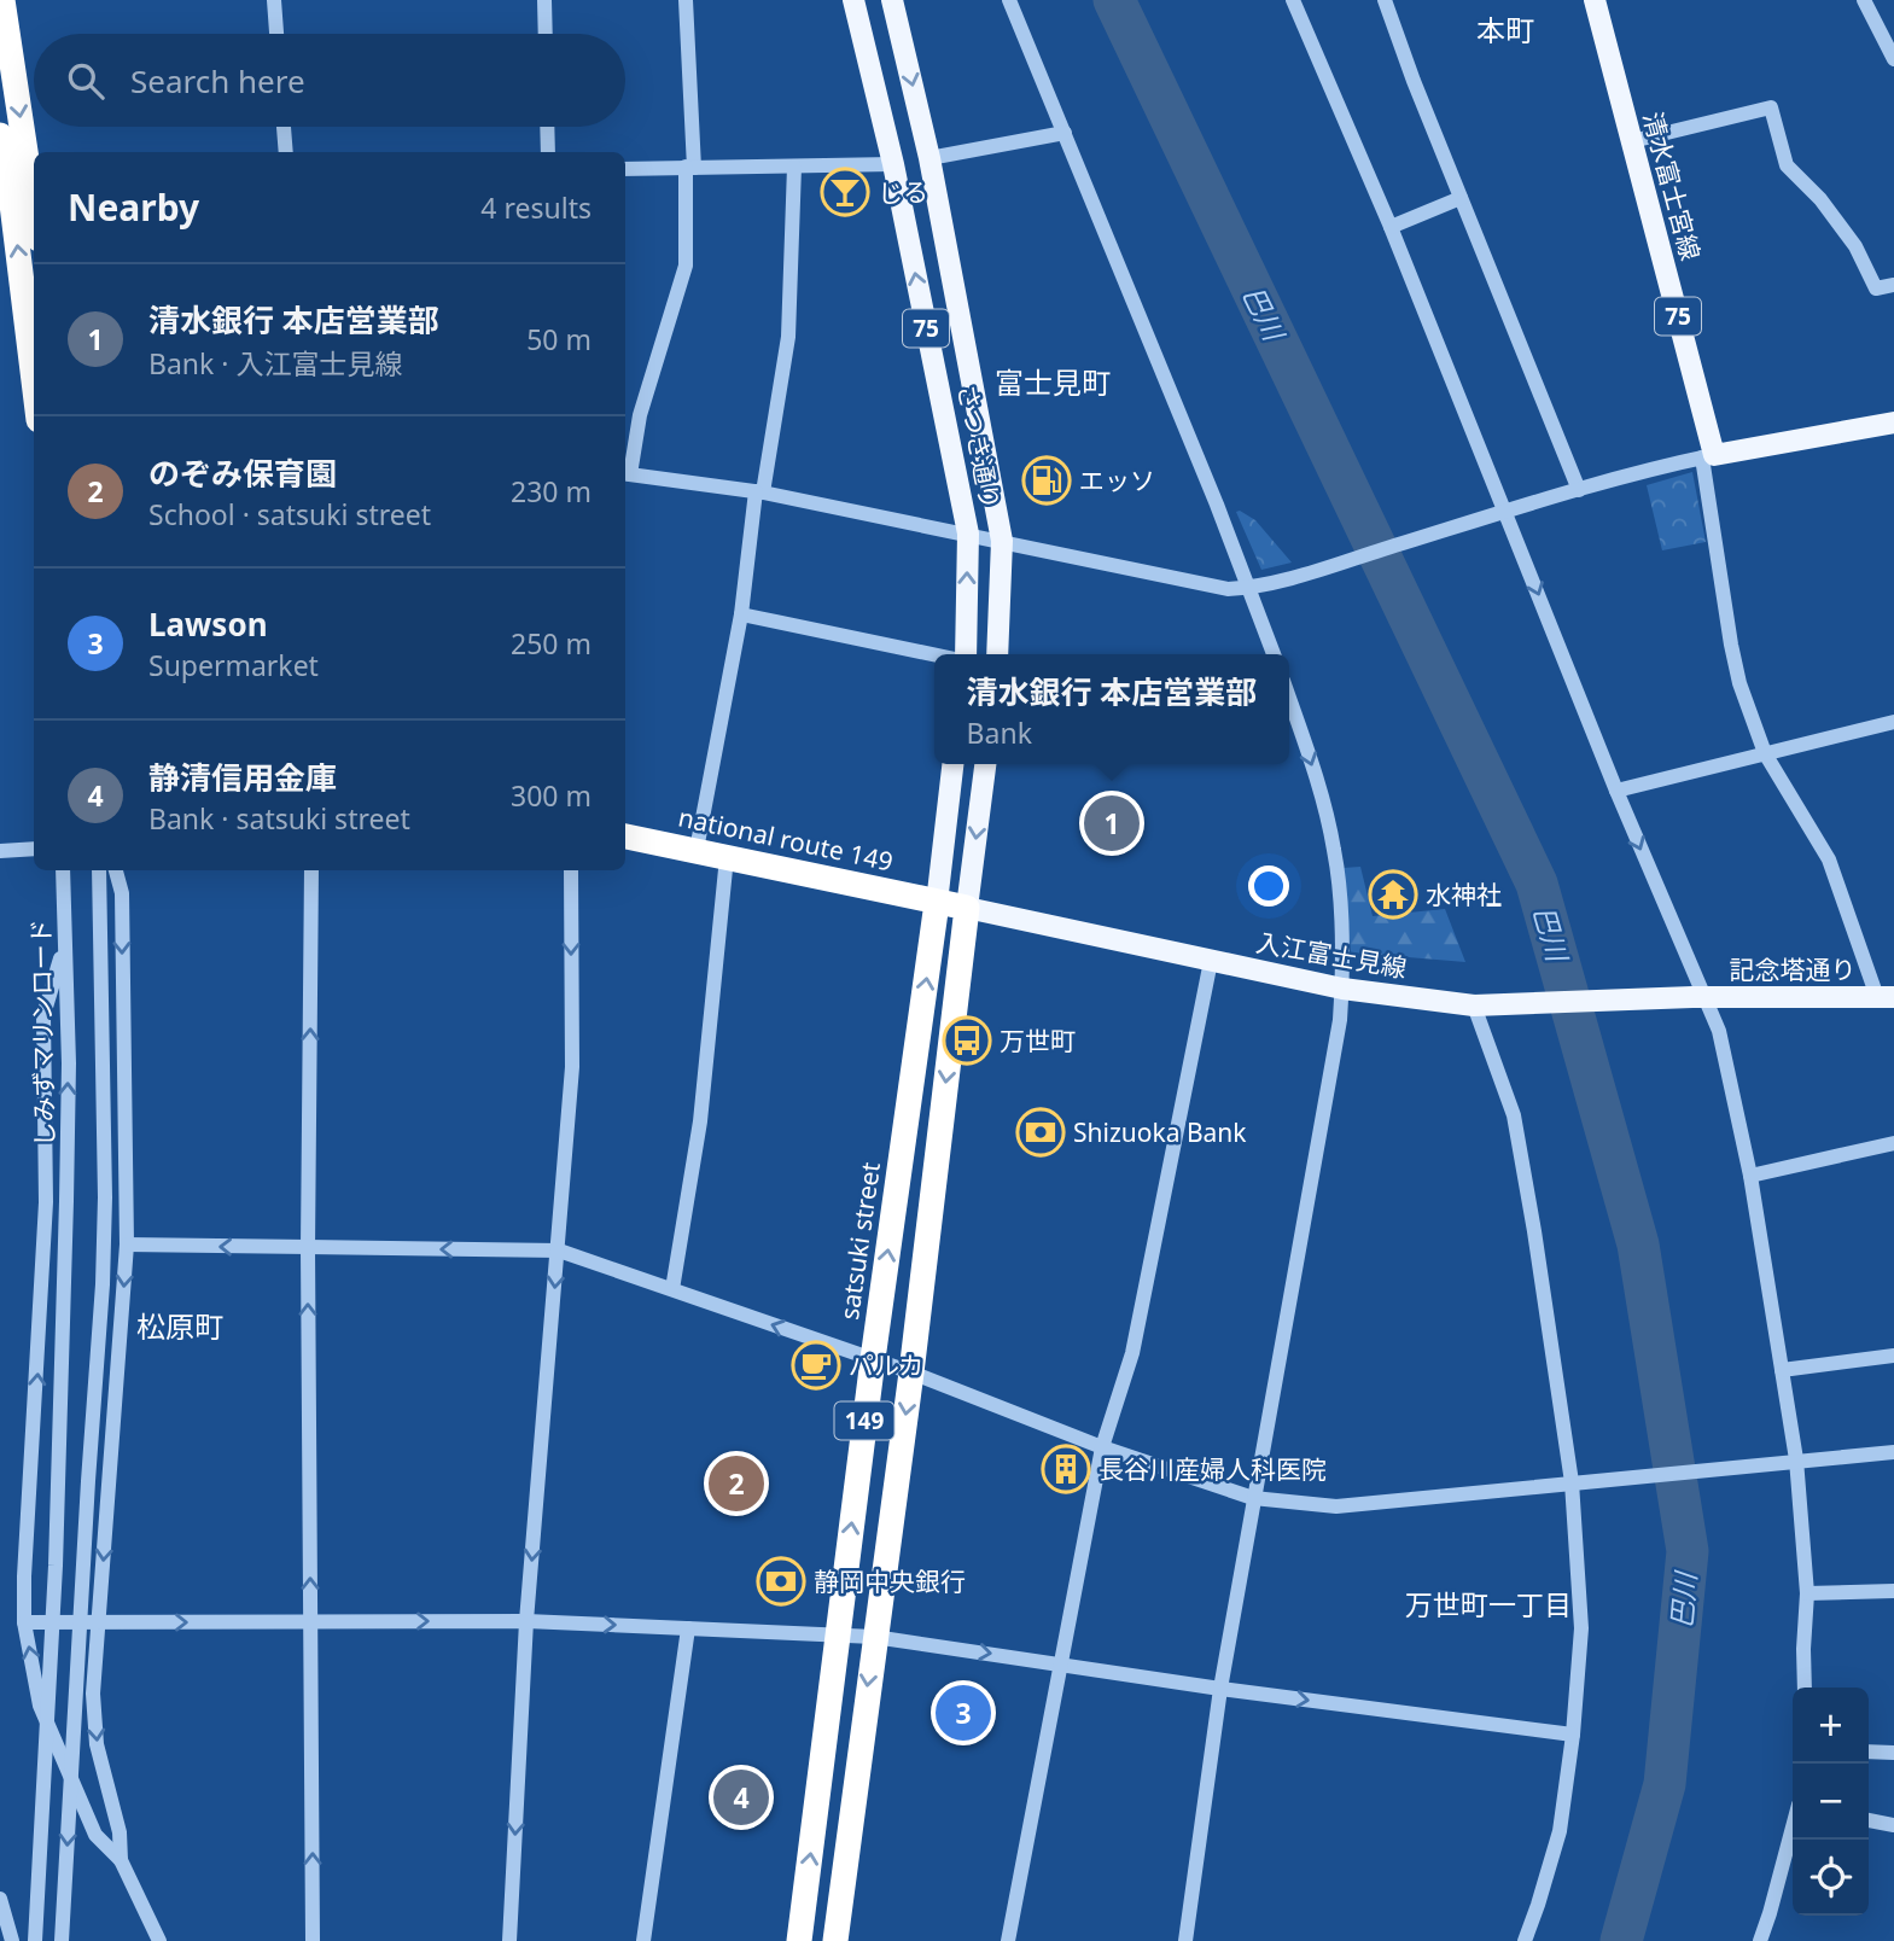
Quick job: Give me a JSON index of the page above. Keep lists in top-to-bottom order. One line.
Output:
{"streets":{"highway":["national route 149","satsuki street","149"],"main road":["清水富士宮線","75","さつき通り","入江富士見線","記念塔通り"],"street":["しみずマリンロード"]},"crossings":[["national route 149","入江富士見線"],["national route 149","satsuki street"],["national route 149","149"],["入江富士見線","記念塔通り"],["入江富士見線","149"]],"districts":["本町","富士見町","松原町","万世町一丁目"],"water":["巴川"],"places":{"bar":["じる"],"fuel station":["エッソ"],"temple":["水神社"],"bus stop":["万世町"],"bank":["Shizuoka Bank","静岡中央銀行"],"cafe":["パルカ"],"building":["長谷川産婦人科医院"]},"page":{"search":"Search here","heading":["Nearby","4 results"],"list":[{"mark":"1","name":"清水銀行 本店営業部","note":"Bank · 入江富士見線","value":"50 m"},{"mark":"2","name":"のぞみ保育園","note":"School · satsuki street","value":"230 m"},{"mark":"3","name":"Lawson","note":"Supermarket","value":"250 m"},{"mark":"4","name":"静清信用金庫","note":"Bank · satsuki street","value":"300 m"}],"popup":["清水銀行 本店営業部","Bank"],"pins":["1","2","3","4"],"map_buttons":["+","−"]}}
